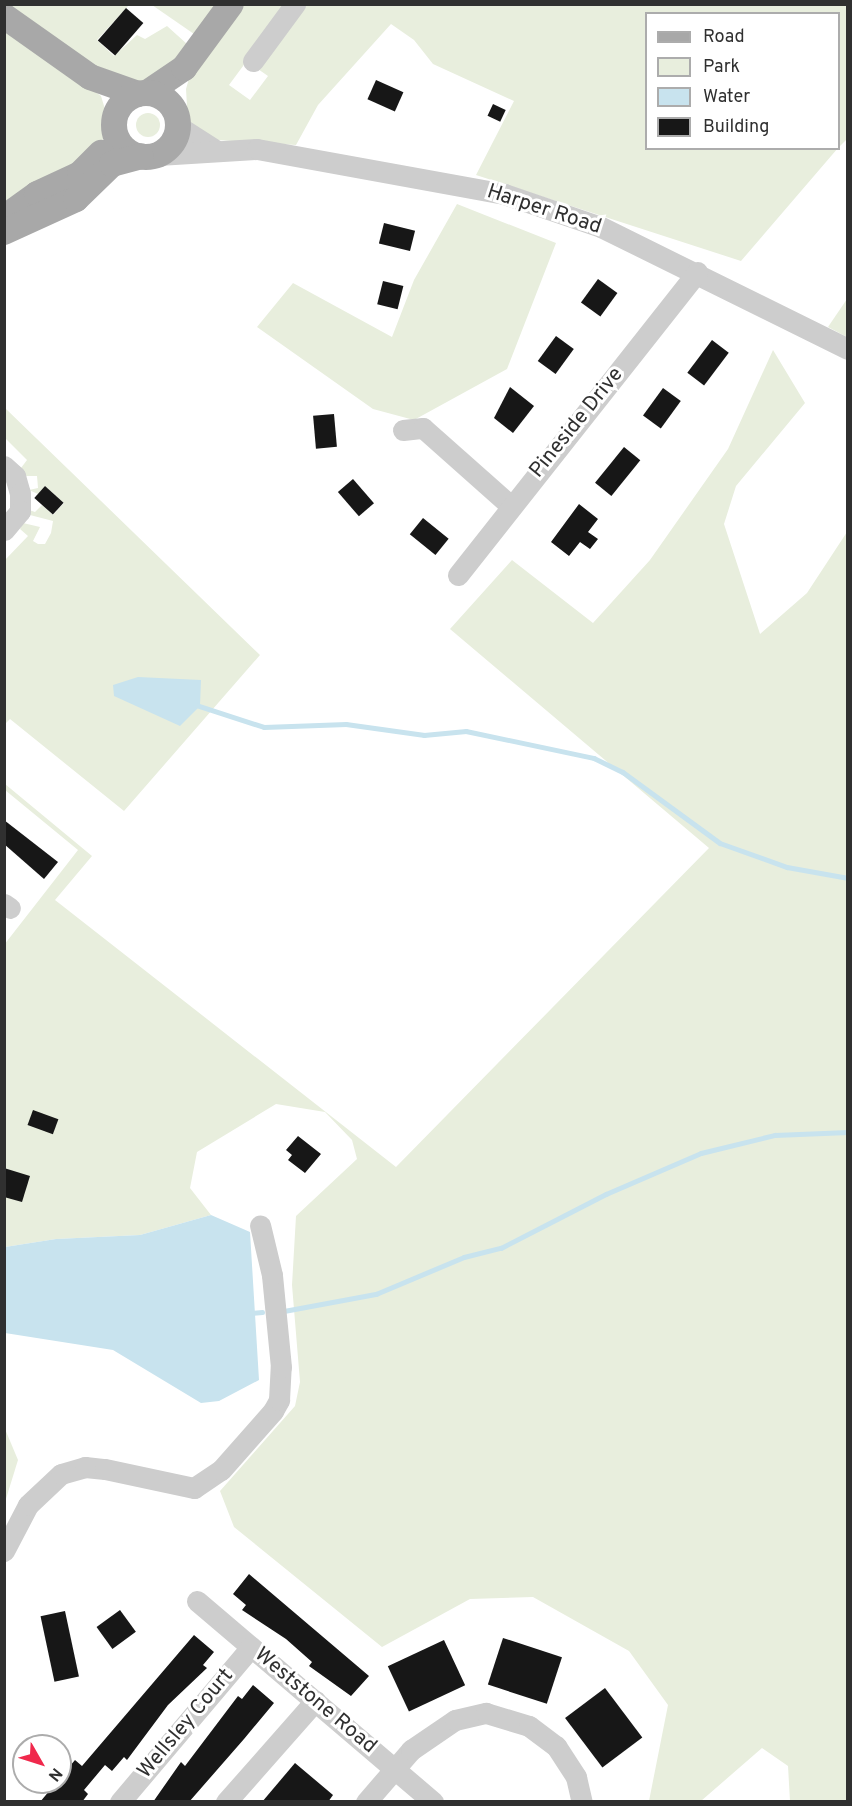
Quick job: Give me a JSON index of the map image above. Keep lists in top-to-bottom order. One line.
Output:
{"streets":{"street":["Harper Road","Pineside Drive","Weststone Road","Wellsley Court"]},"crossings":[["Harper Road","Pineside Drive"],["Weststone Road","Wellsley Court"]],"legend":["Road","Park","Water","Building"],"north":"bottom right"}
